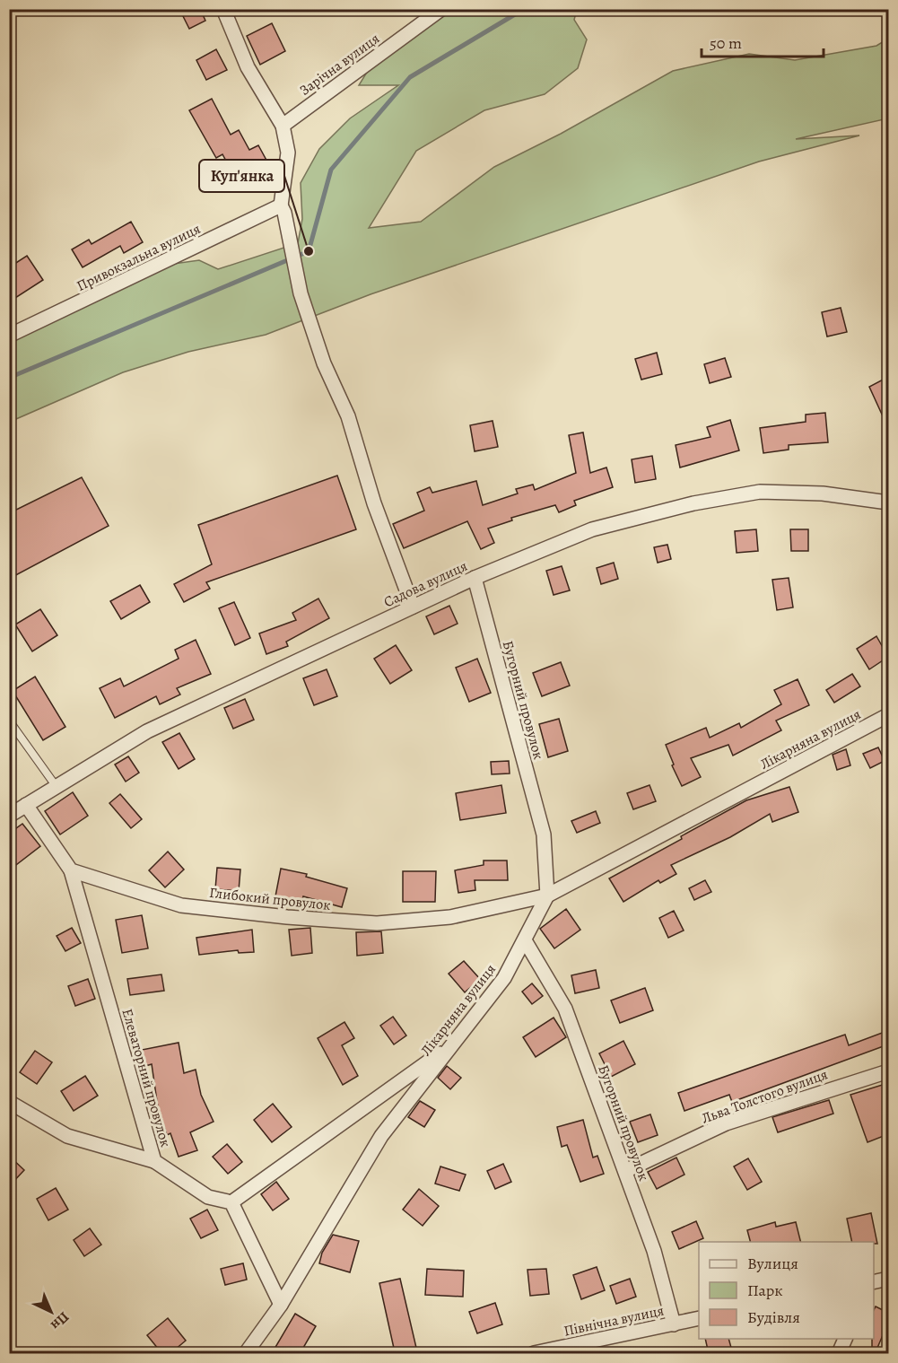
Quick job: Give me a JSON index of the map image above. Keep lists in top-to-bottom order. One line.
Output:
{"streets":{"street":["Зарічна вулиця","Привокзальна вулиця","Садова вулиця","Бугорний провулок","Лікарняна вулиця","Глибокий провулок","Елеваторний провулок","Льва Толстого вулиця","Північна вулиця"]},"crossings":[["Садова вулиця","Бугорний провулок"],["Бугорний провулок","Лікарняна вулиця"],["Бугорний провулок","Глибокий провулок"],["Бугорний провулок","Льва Толстого вулиця"],["Бугорний провулок","Північна вулиця"],["Лікарняна вулиця","Глибокий провулок"],["Глибокий провулок","Елеваторний провулок"]],"places":["Куп'янка"],"legend":["Вулиця","Парк","Будівля"],"scale_bar":"50 m","north":"bottom right"}
